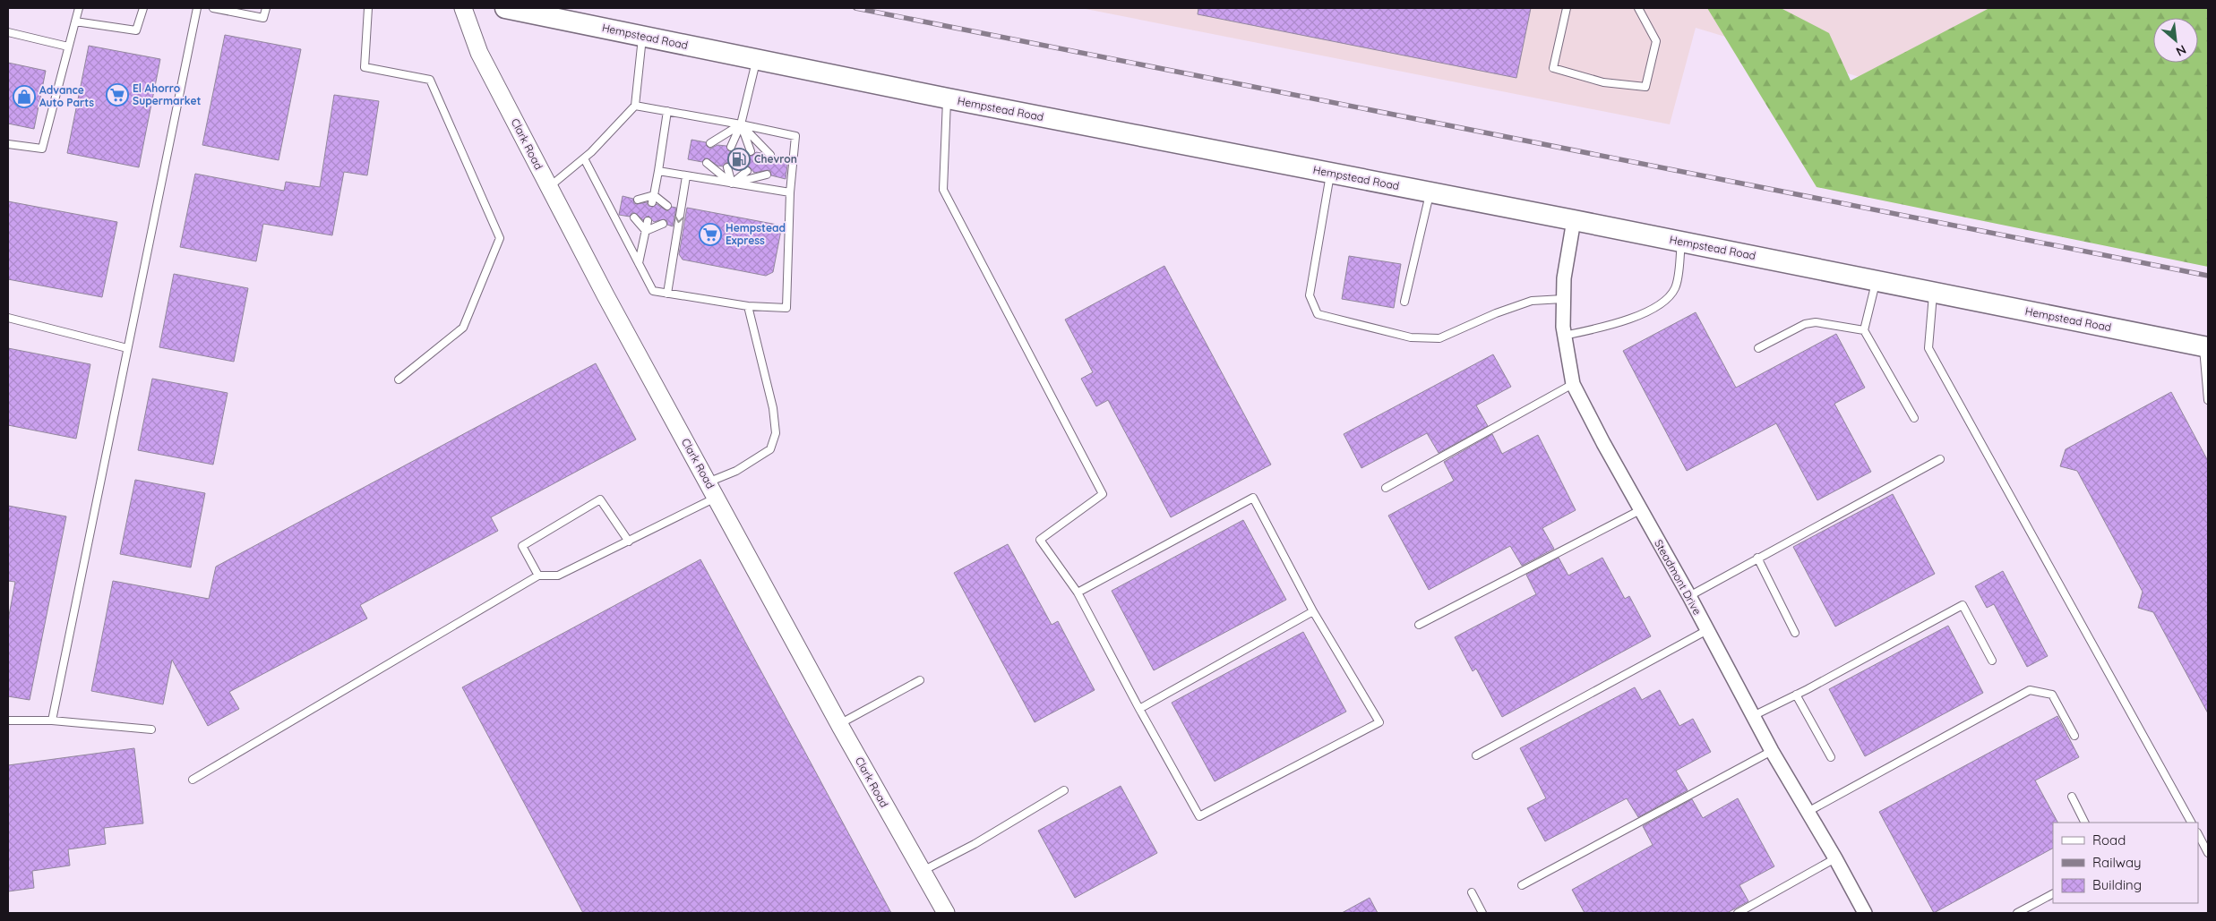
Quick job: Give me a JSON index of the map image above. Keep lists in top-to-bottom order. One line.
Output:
{"streets":{"main road":["Hempstead Road"],"street":["Clark Road","Steadmont Drive"]},"crossings":[["Hempstead Road","Steadmont Drive"]],"places":{"supermarket":["El Ahorro Supermarket","Hempstead Express"],"shop":["Advance Auto Parts"],"fuel station":["Chevron"]},"legend":["Road","Railway","Building"],"north":"bottom right"}
